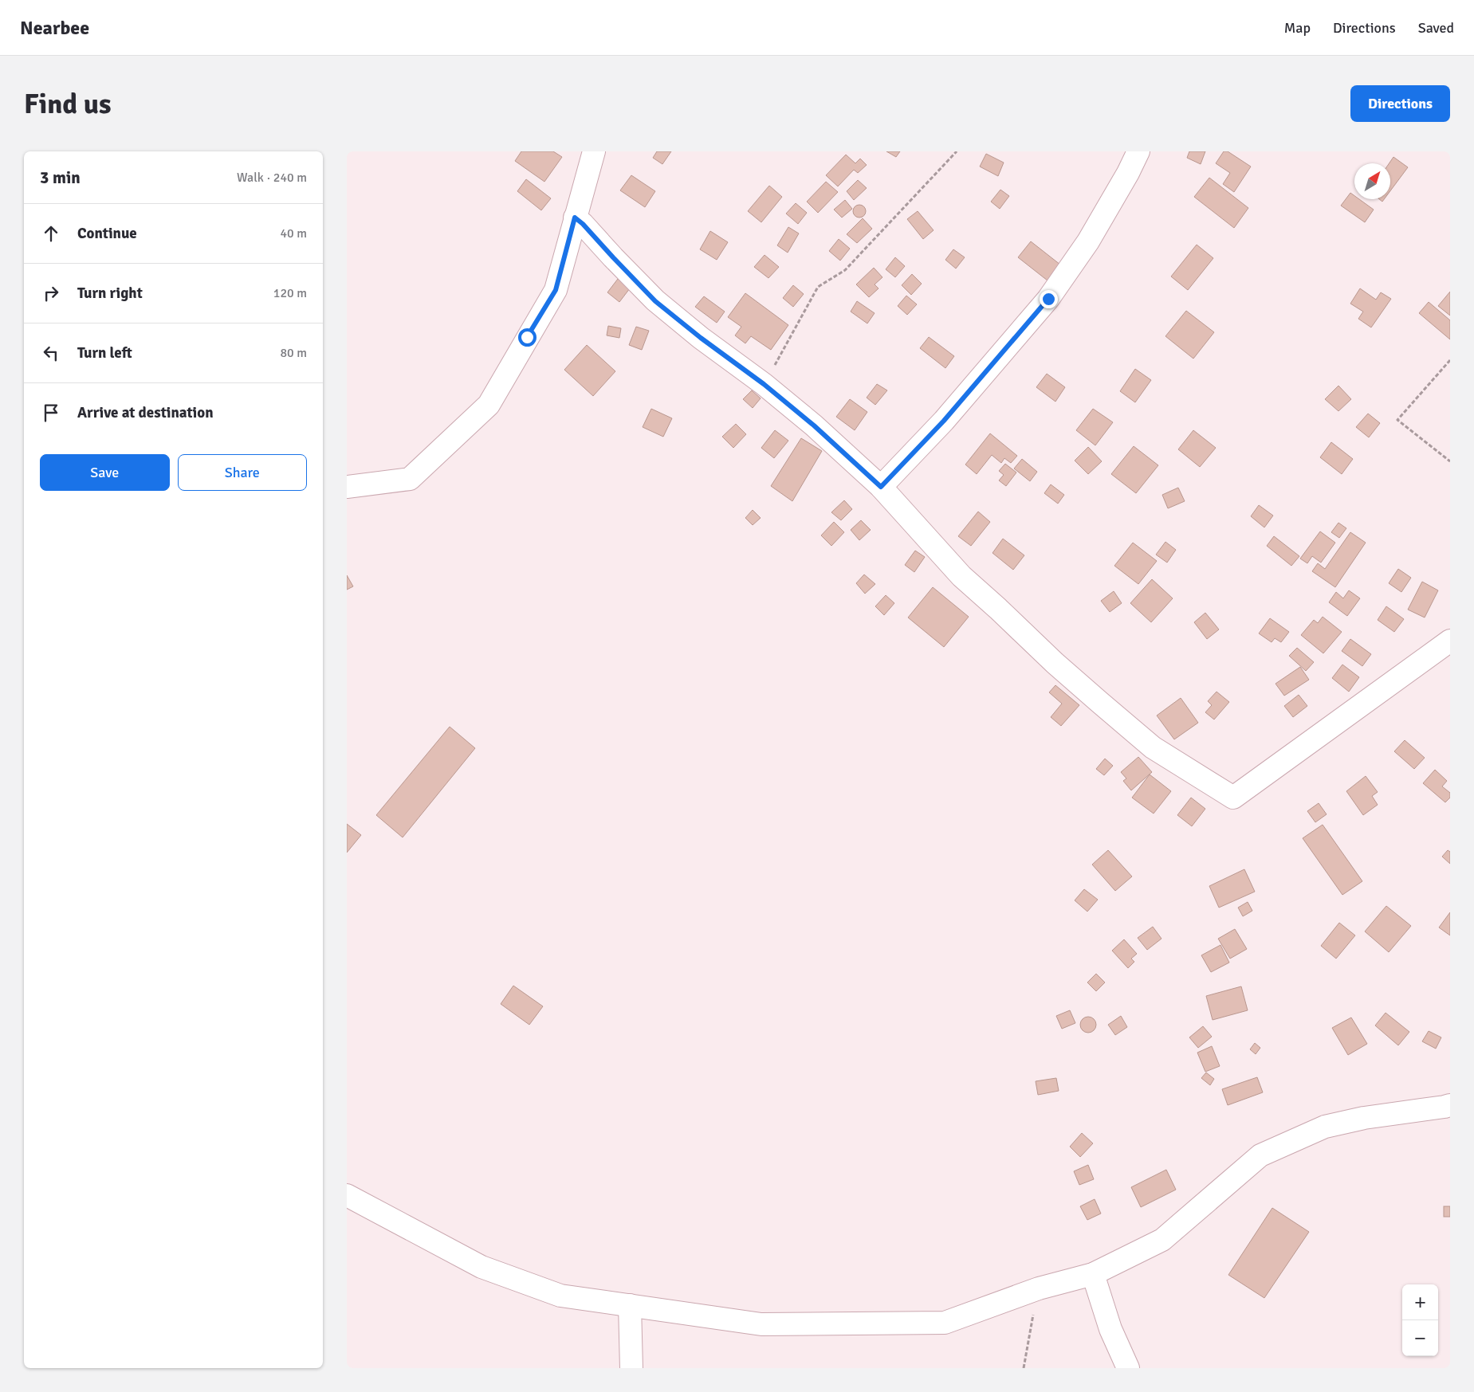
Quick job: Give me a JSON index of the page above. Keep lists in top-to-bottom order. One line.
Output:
{"north":"top right","page":{"header":"Nearbee","nav":["Map","Directions","Saved"],"buttons":["Directions",["Save","Share"]],"title":"Find us","heading":["3 min","Walk · 240 m"],"list":[["Continue","40 m"],["Turn right","120 m"],["Turn left","80 m"],"Arrive at destination"],"map_buttons":["+","−"]}}
